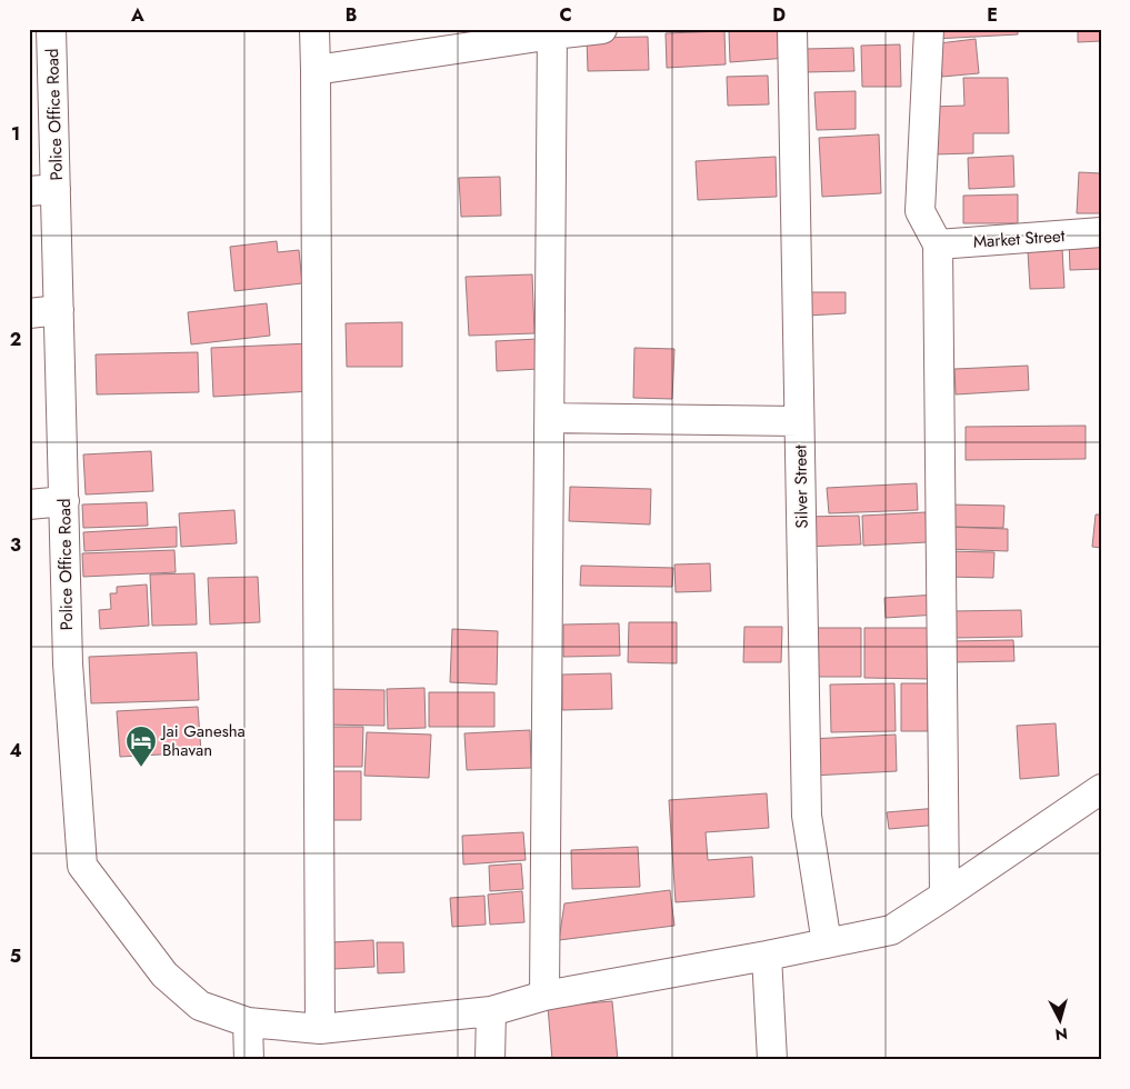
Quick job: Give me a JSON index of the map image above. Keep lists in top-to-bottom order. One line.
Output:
{"streets":{"street":["Police Office Road","Market Street","Silver Street"]},"crossings":[["Police Office Road","Silver Street"]],"places":{"hotel":["Jai Ganesha Bhavan"]},"north":"bottom","grid":{"columns":["A","B","C","D","E"],"rows":["1","2","3","4","5"]}}
